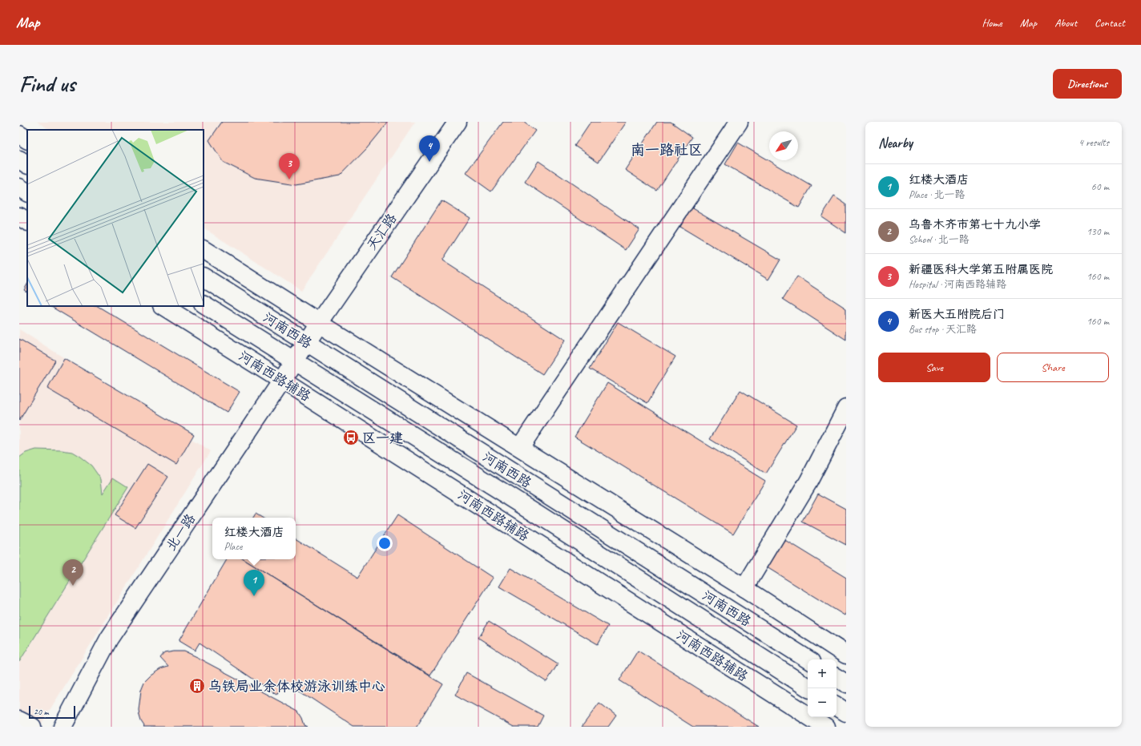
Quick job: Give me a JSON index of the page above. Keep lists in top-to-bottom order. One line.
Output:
{"streets":{"street":["天汇路","河南西路","河南西路辅路","北一路"]},"crossings":[["天汇路","河南西路"],["天汇路","北一路"],["河南西路","北一路"],["河南西路辅路","北一路"]],"districts":["南一路社区"],"places":{"bus stop":["区一建"],"building":["乌铁局业余体校游泳训练中心"]},"scale_bar":"20 m","north":"bottom left","page":{"header":"Map","nav":["Home","Map","About","Contact"],"buttons":["Directions",["Save","Share"]],"title":"Find us","heading":["Nearby","4 results"],"pins":["4","3","2","1"],"list":[{"mark":"1","name":"红楼大酒店","note":"Place · 北一路","value":"60 m"},{"mark":"2","name":"乌鲁木齐市第七十九小学","note":"School · 北一路","value":"130 m"},{"mark":"3","name":"新疆医科大学第五附属医院","note":"Hospital · 河南西路辅路","value":"160 m"},{"mark":"4","name":"新医大五附院后门","note":"Bus stop · 天汇路","value":"160 m"}],"popup":["红楼大酒店","Place"],"map_buttons":["+","−"],"scale":"20 m"}}
